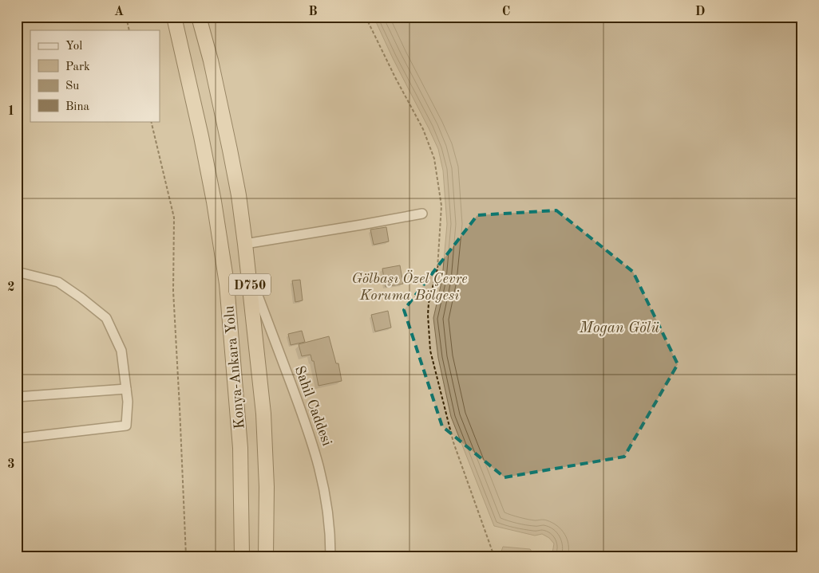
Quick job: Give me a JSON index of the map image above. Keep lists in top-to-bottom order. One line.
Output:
{"streets":{"highway":["D750","Konya-Ankara Yolu"],"street":["Sahil Caddesi"]},"crossings":[["D750","Sahil Caddesi"]],"water":["Mogan Gölü"],"parks":["Gölbaşı Özel Çevre Koruma Bölgesi"],"legend":["Yol","Park","Su","Bina"],"grid":{"columns":["A","B","C","D"],"rows":["1","2","3"]}}
